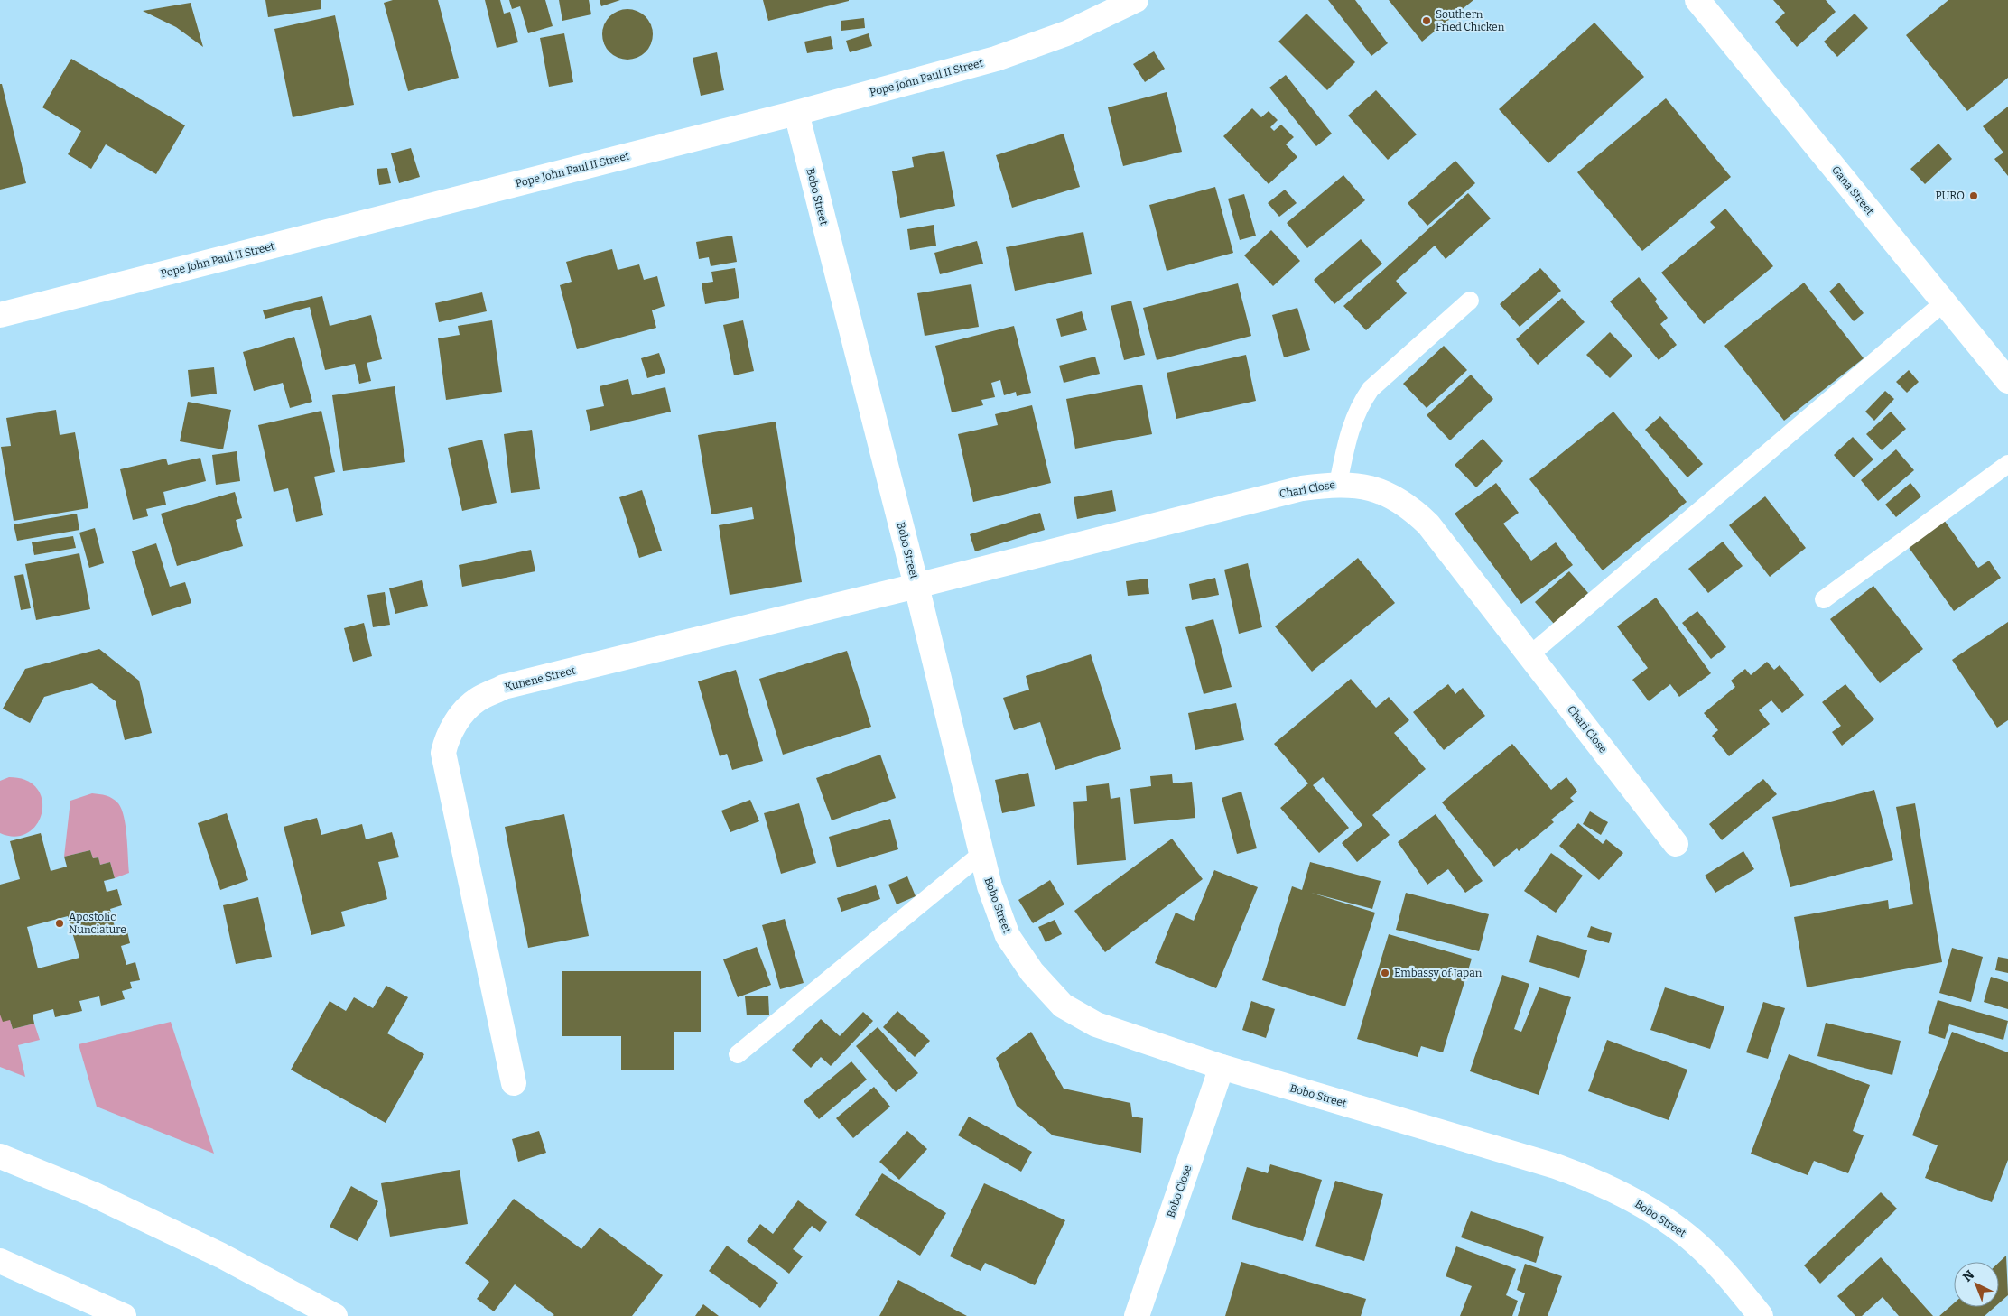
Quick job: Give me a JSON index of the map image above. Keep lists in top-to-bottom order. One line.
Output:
{"streets":{"street":["Pope John Paul II Street","Gana Street","Bobo Street","Chari Close","Kunene Street","Bobo Close"]},"crossings":[["Pope John Paul II Street","Bobo Street"],["Bobo Street","Chari Close"],["Bobo Street","Kunene Street"],["Bobo Street","Bobo Close"],["Chari Close","Kunene Street"]],"places":["Southern Fried Chicken","PURO","Apostolic Nunciature","Embassy of Japan"],"north":"top left"}
